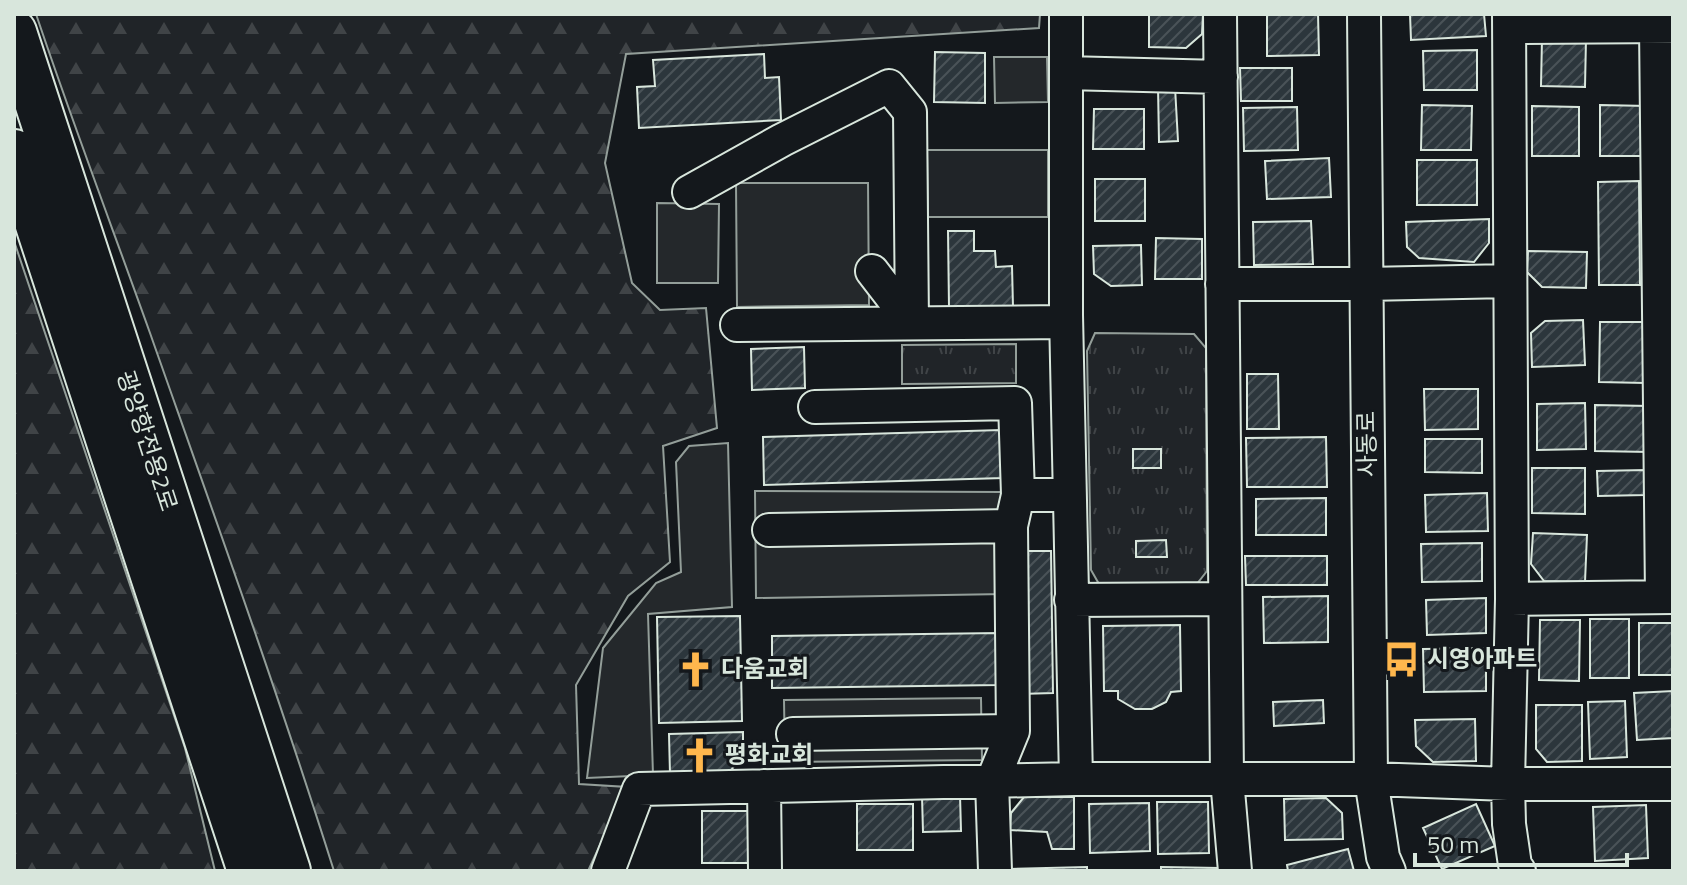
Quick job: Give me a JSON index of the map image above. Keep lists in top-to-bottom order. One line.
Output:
{"streets":{"highway":["광양항전용2로"],"street":["사동로"]},"places":{"bus stop":["시영아파트"],"church":["다움교회","평화교회"]},"scale_bar":"50 m"}
